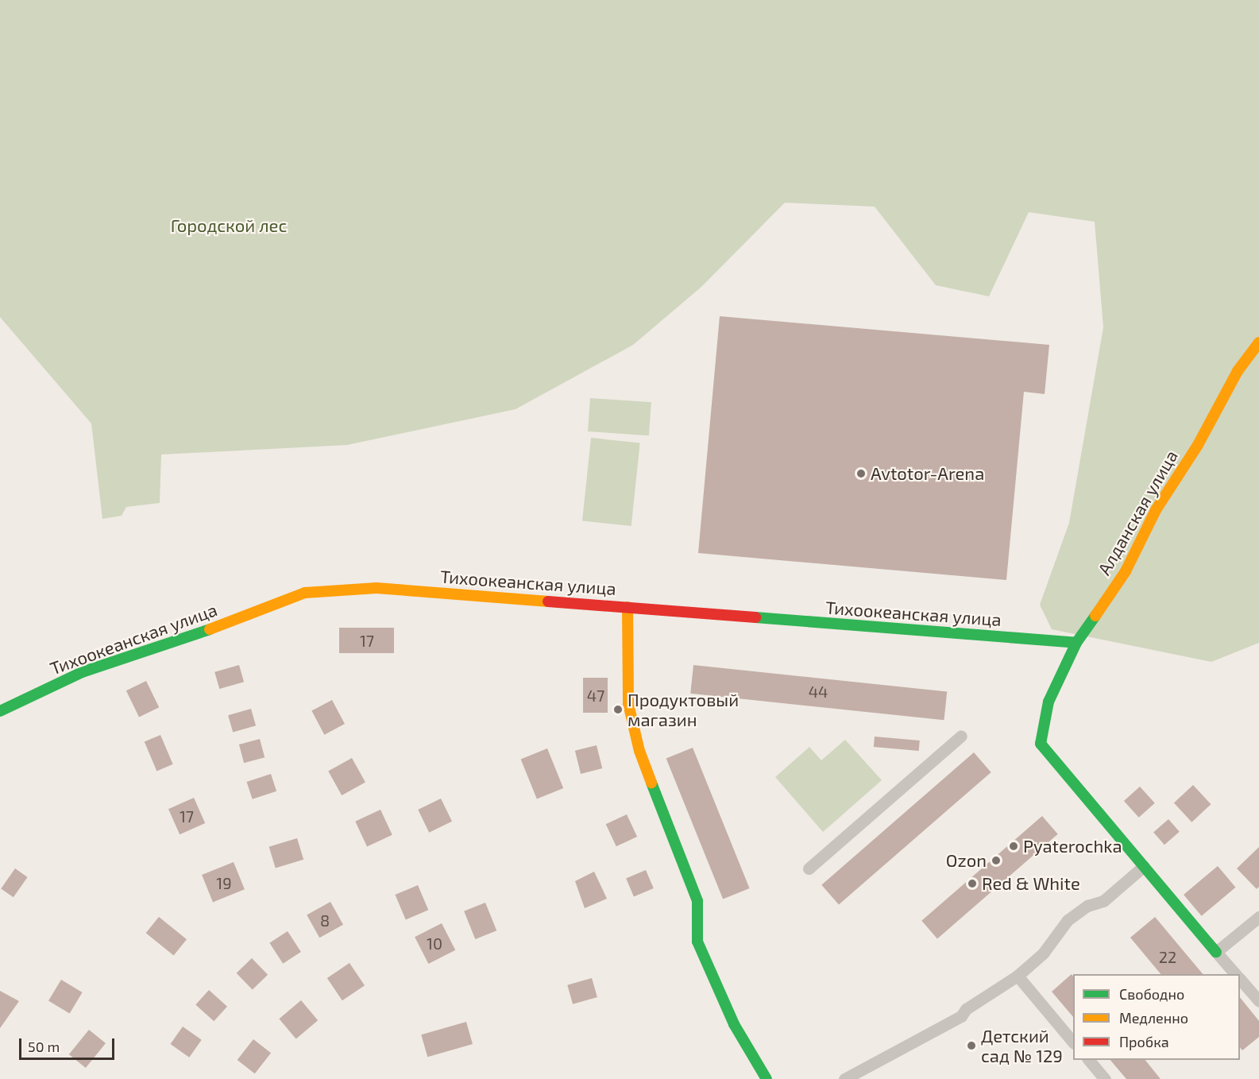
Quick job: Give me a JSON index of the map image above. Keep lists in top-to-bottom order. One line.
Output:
{"streets":{"street":["Алданская улица","Тихоокеанская улица"]},"crossings":[["Алданская улица","Тихоокеанская улица"]],"parks":["Городской лес"],"places":["Avtotor-Arena","Продуктовый магазин","Pyaterochka","Ozon","Red & White","Детский сад № 129"],"house_numbers":["17","44","47","17","19","8","10","22"],"legend":["Свободно","Медленно","Пробка"],"scale_bar":"50 m"}
